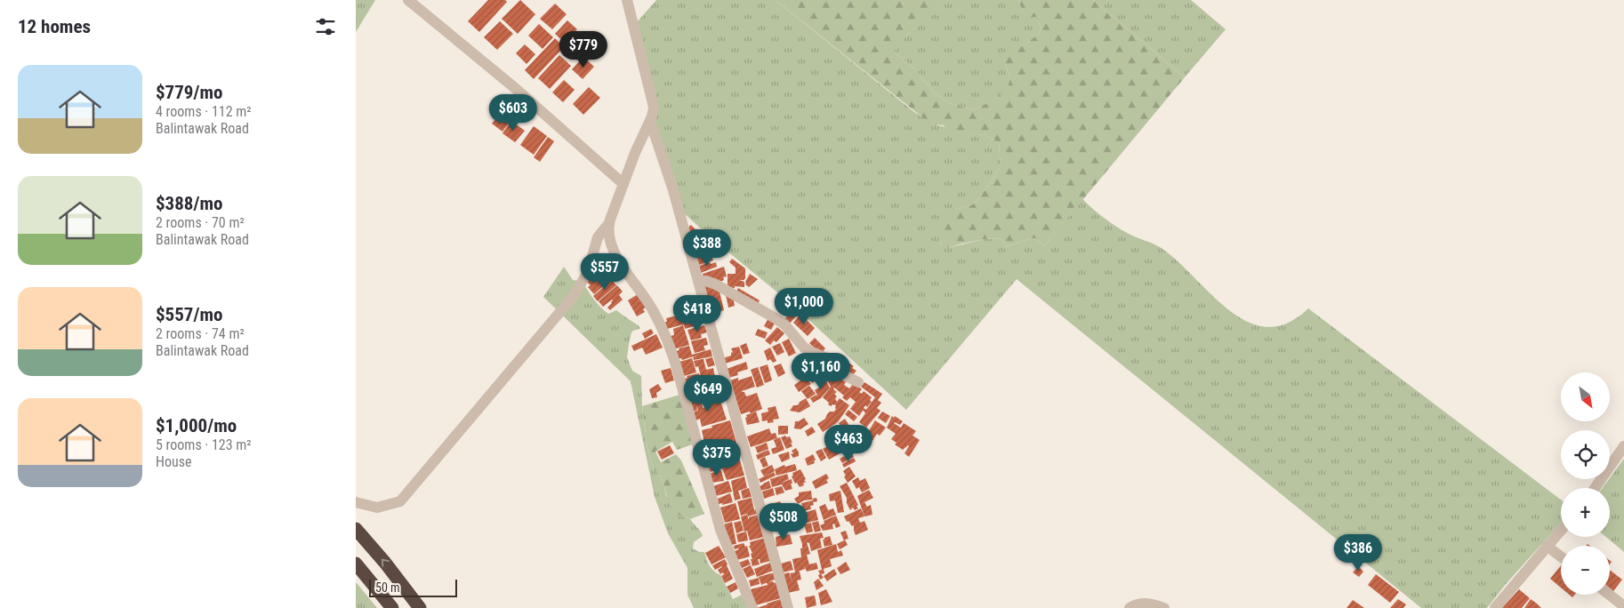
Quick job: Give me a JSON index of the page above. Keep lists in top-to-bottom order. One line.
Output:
{"scale_bar":"50 m","north":"bottom right","page":{"heading":"12 homes","price":["$779","$603","$388","$557","$1,000","$418","$1,160","$649","$463","$375","$508","$386"],"list":[{"name":"$779/mo","note":"4 rooms · 112 m² · Balintawak Road"},{"name":"$388/mo","note":"2 rooms · 70 m² · Balintawak Road"},{"name":"$557/mo","note":"2 rooms · 74 m² · Balintawak Road"},{"name":"$1,000/mo","note":"5 rooms · 123 m² · House"}],"map_buttons":["+","−"],"scale":"50 m"}}
